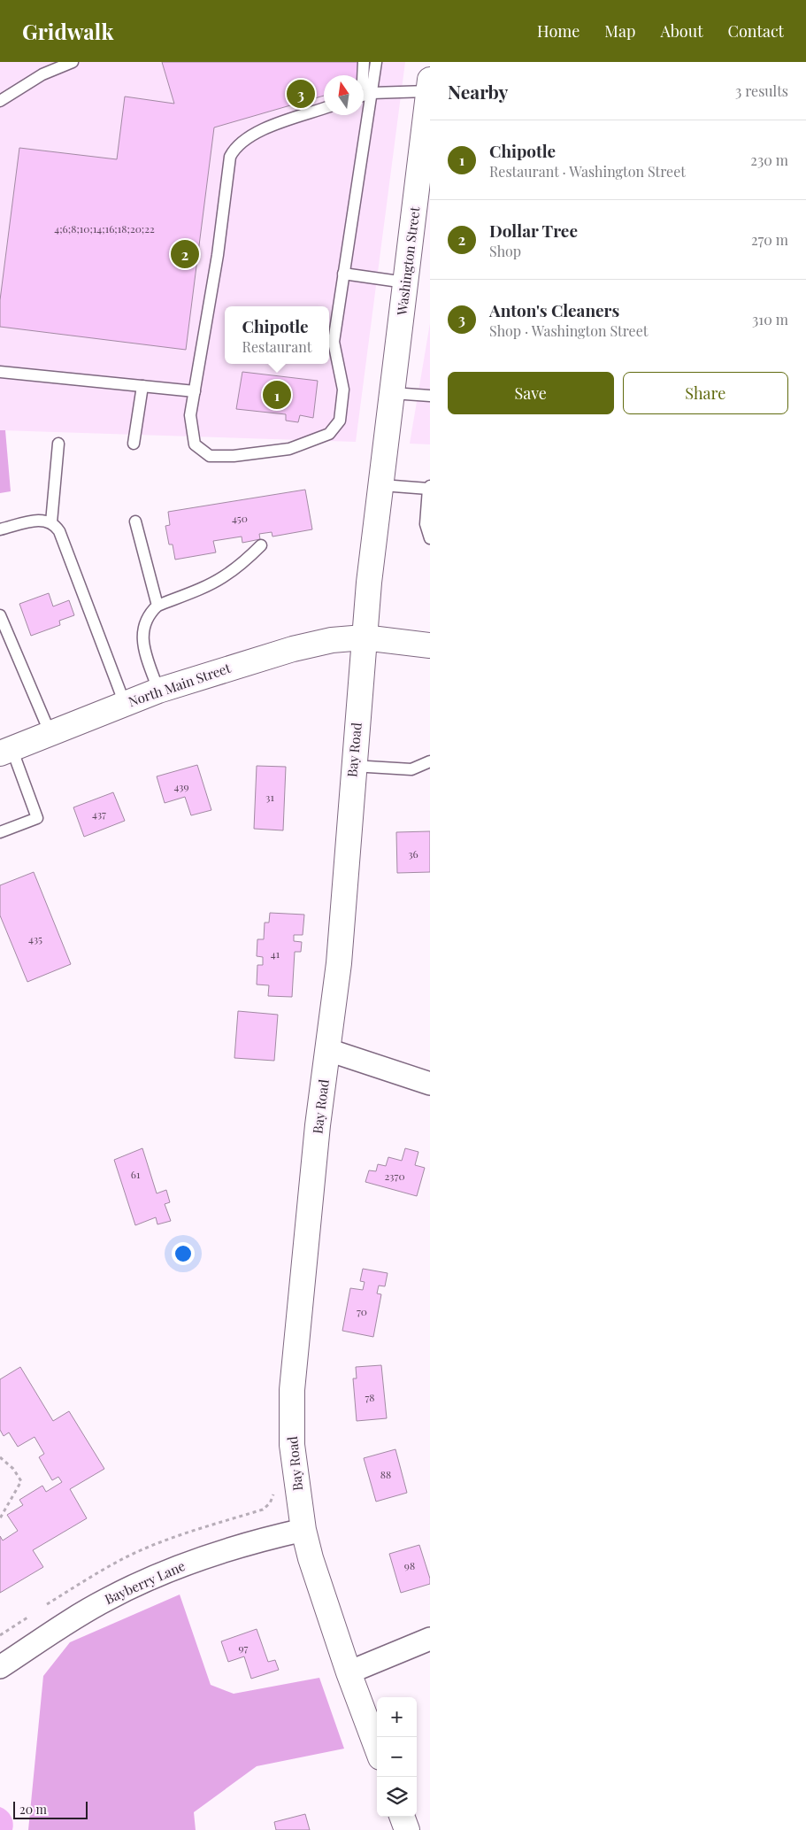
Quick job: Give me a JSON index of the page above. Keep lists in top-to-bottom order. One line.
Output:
{"streets":{"main road":["Washington Street","North Main Street","Bay Road"],"street":["Bayberry Lane"]},"crossings":[["Washington Street","Bay Road"],["North Main Street","Bay Road"],["Bay Road","Bayberry Lane"]],"house_numbers":["4;6;8;10;14;16;18;20;22","450","439","31","437","36","435","41","61","2370","70","78","88","98","97"],"scale_bar":"20 m","north":"top","page":{"header":"Gridwalk","nav":["Home","Map","About","Contact"],"heading":["Nearby","3 results"],"pins":["3","2","1"],"list":[{"mark":"1","name":"Chipotle","note":"Restaurant · Washington Street","value":"230 m"},{"mark":"2","name":"Dollar Tree","note":"Shop","value":"270 m"},{"mark":"3","name":"Anton's Cleaners","note":"Shop · Washington Street","value":"310 m"}],"popup":["Chipotle","Restaurant"],"buttons":["Save","Share"],"map_buttons":["+","−"],"scale":"20 m"}}
